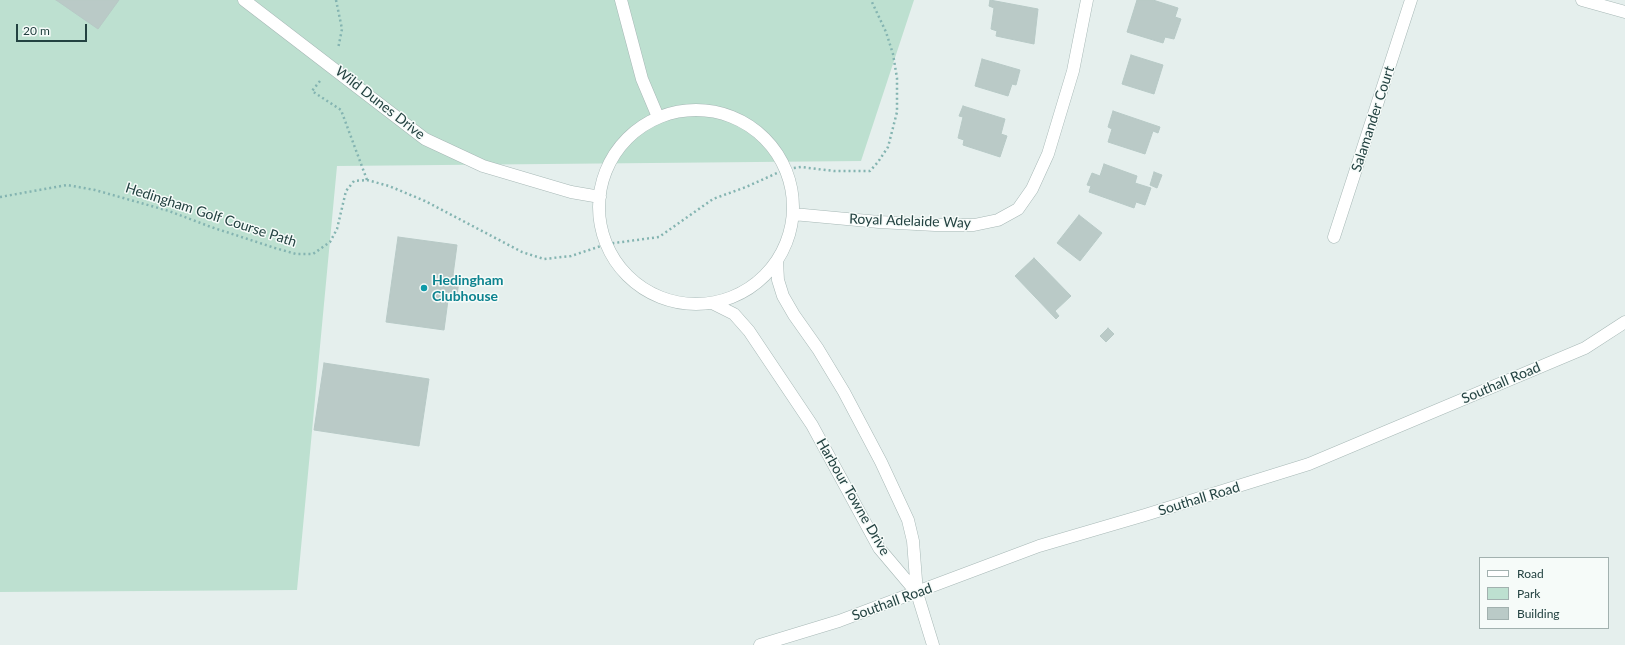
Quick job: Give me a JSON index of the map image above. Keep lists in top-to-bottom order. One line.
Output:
{"streets":{"street":["Wild Dunes Drive","Salamander Court","Royal Adelaide Way","Southall Road","Harbour Towne Drive"],"path":["Hedingham Golf Course Path"]},"crossings":[["Wild Dunes Drive","Harbour Towne Drive"],["Hedingham Golf Course Path","Harbour Towne Drive"],["Royal Adelaide Way","Harbour Towne Drive"],["Southall Road","Harbour Towne Drive"]],"places":["Hedingham Clubhouse"],"legend":["Road","Park","Building"],"scale_bar":"20 m"}
